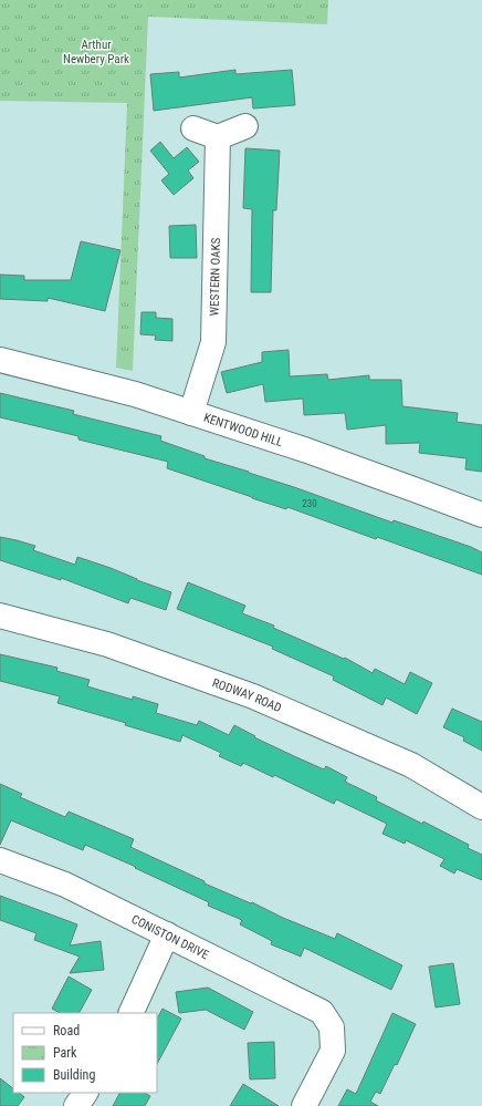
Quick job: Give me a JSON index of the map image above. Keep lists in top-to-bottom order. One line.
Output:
{"streets":{"street":["WESTERN OAKS","KENTWOOD HILL","RODWAY ROAD","CONISTON DRIVE"]},"crossings":[["WESTERN OAKS","KENTWOOD HILL"]],"parks":["Arthur Newbery Park"],"house_numbers":["230"],"legend":["Road","Park","Building"]}
